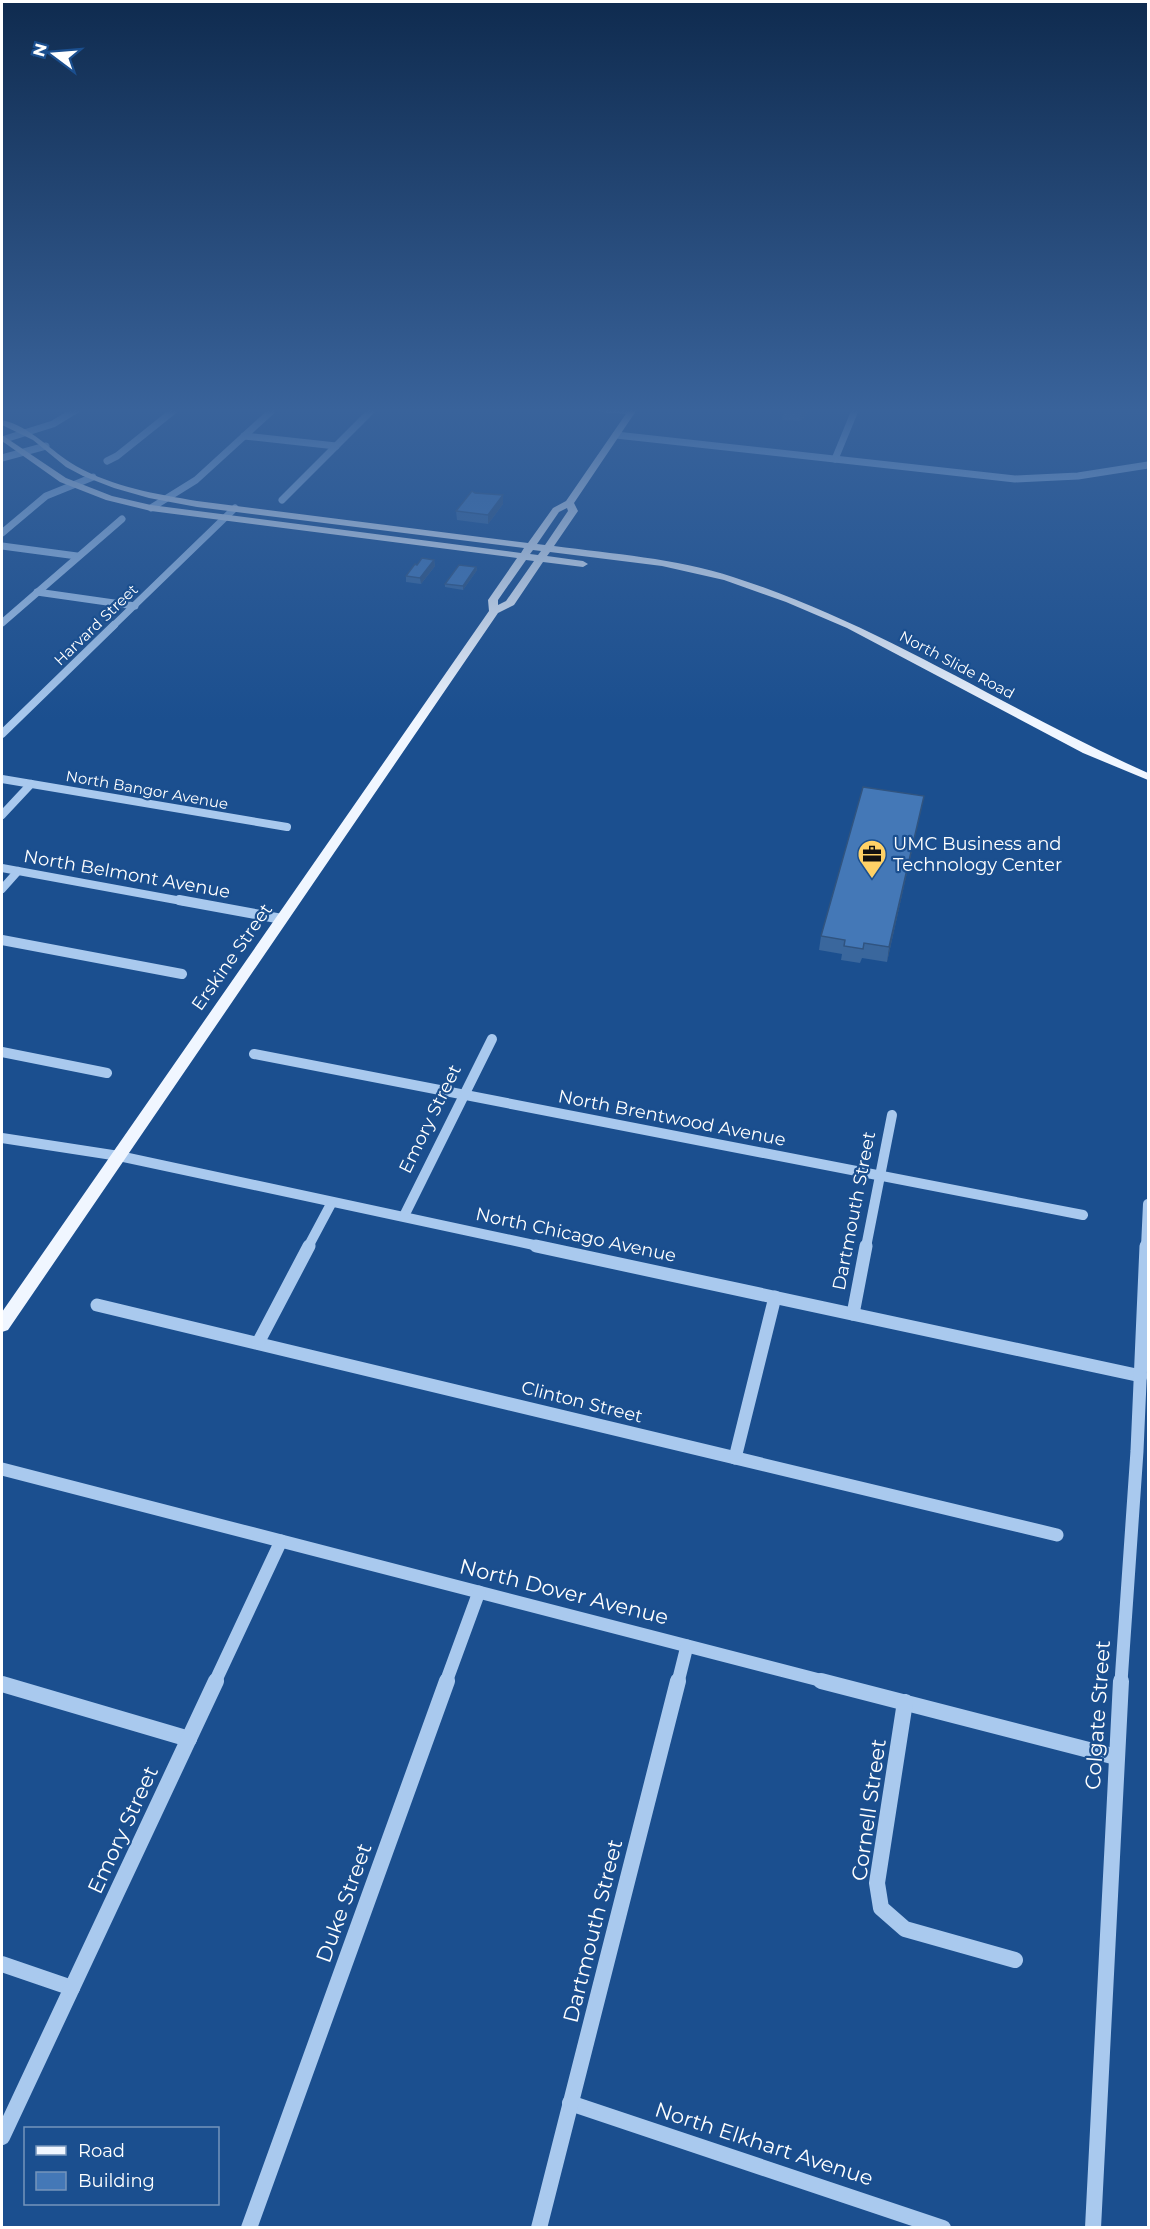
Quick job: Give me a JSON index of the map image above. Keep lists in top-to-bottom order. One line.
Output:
{"streets":{"main road":["North Slide Road","Erskine Street"],"street":["Harvard Street","North Bangor Avenue","North Belmont Avenue","North Brentwood Avenue","Emory Street","Dartmouth Street","North Chicago Avenue","Clinton Street","North Dover Avenue","Colgate Street","Cornell Street","Duke Street","North Elkhart Avenue"]},"crossings":[["Harvard Street","North Slide Road"],["North Slide Road","Erskine Street"],["North Belmont Avenue","Erskine Street"],["Erskine Street","North Chicago Avenue"],["North Brentwood Avenue","Emory Street"],["North Brentwood Avenue","Dartmouth Street"],["Emory Street","North Chicago Avenue"],["Emory Street","North Dover Avenue"],["Dartmouth Street","North Chicago Avenue"],["Dartmouth Street","North Dover Avenue"],["Dartmouth Street","North Elkhart Avenue"],["North Chicago Avenue","Colgate Street"],["North Dover Avenue","Colgate Street"],["North Dover Avenue","Cornell Street"],["North Dover Avenue","Duke Street"]],"places":{"office":["UMC Business and Technology Center"]},"legend":["Road","Building"],"north":"left"}
